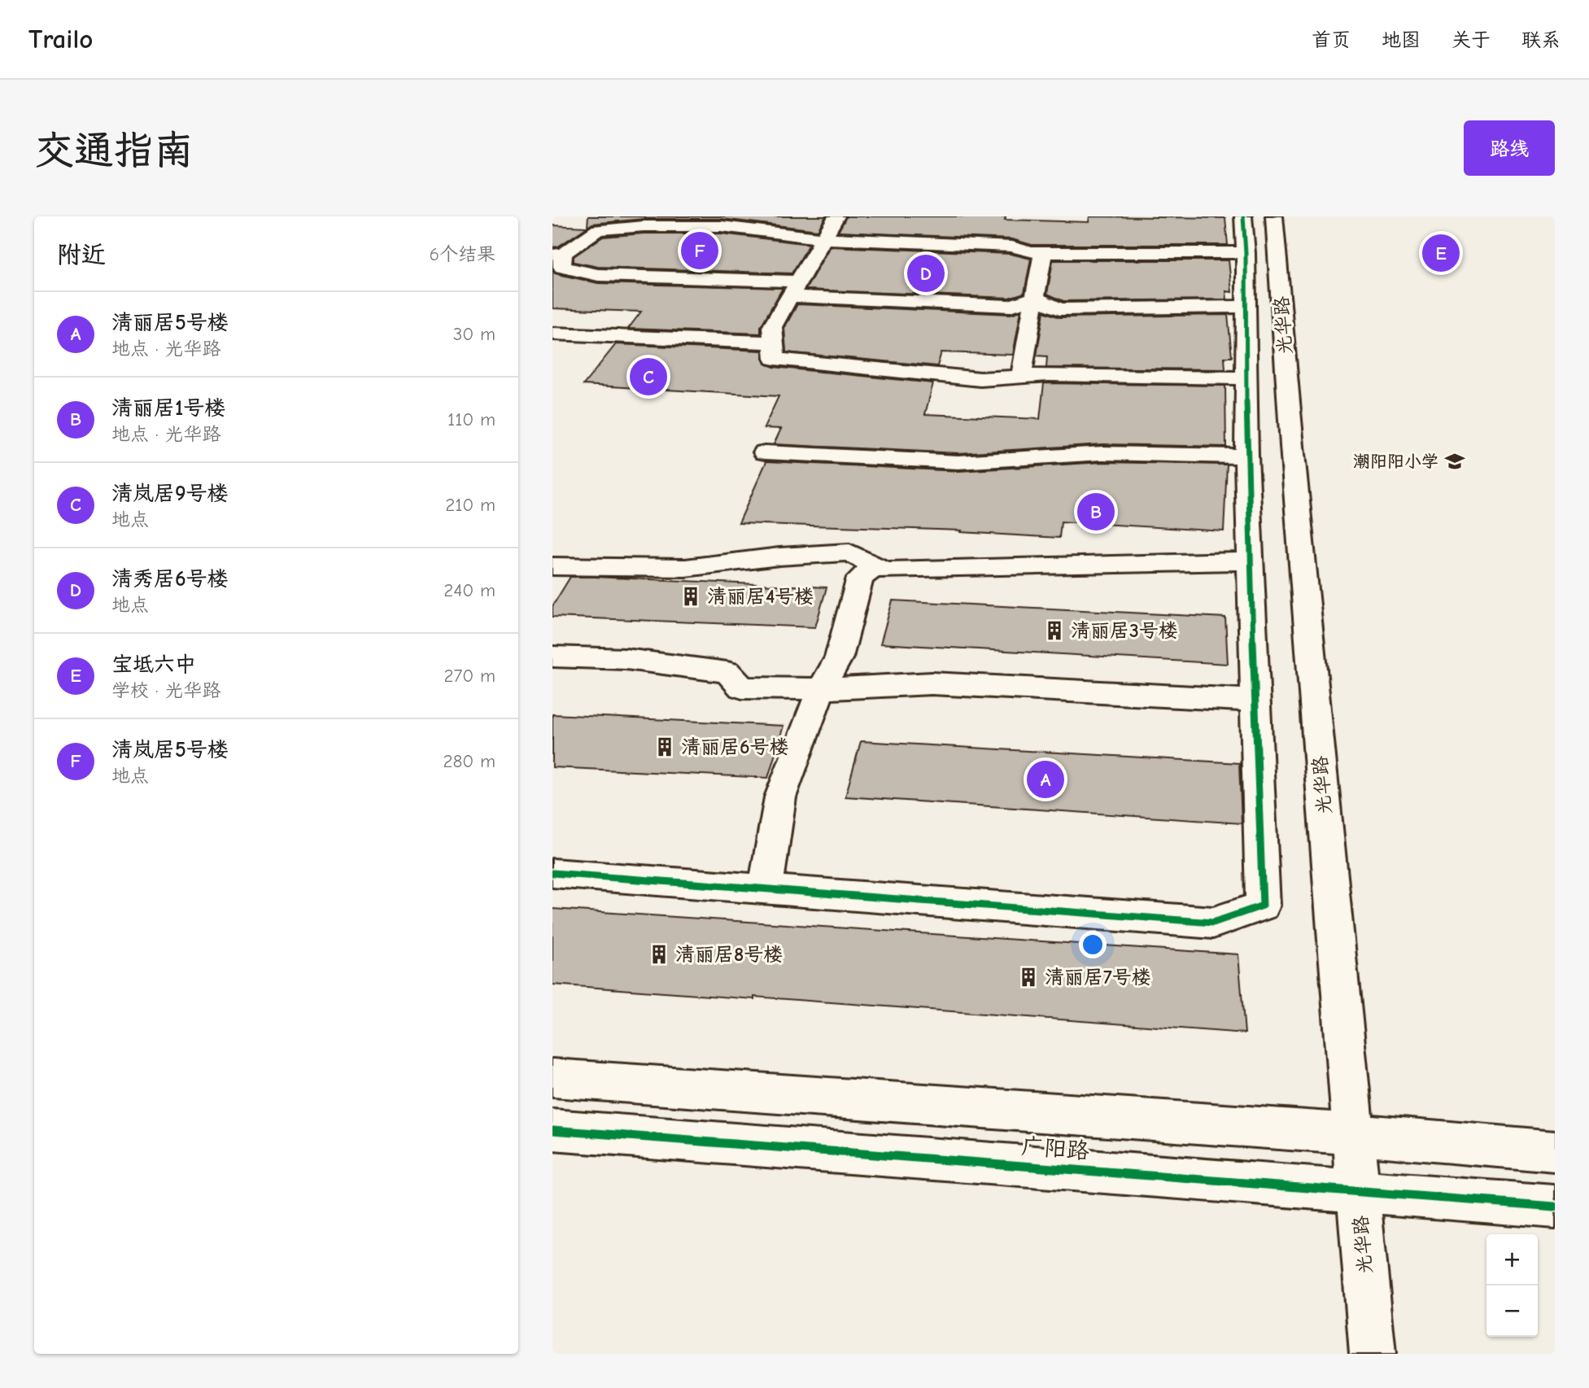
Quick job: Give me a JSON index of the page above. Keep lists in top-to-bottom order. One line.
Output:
{"streets":{"street":["光华路","广阳路"]},"crossings":[["光华路","广阳路"]],"places":{"school or university":["潮阳阳小学"],"building":["清丽居4号楼","清丽居3号楼","清丽居6号楼","清丽居8号楼","清丽居7号楼"]},"page":{"header":"Trailo","nav":["首页","地图","关于","联系"],"buttons":"路线","title":"交通指南","heading":["附近","6个结果"],"pins":["F","E","D","C","B","A"],"list":[{"mark":"A","name":"清丽居5号楼","note":"地点 · 光华路","value":"30 m"},{"mark":"B","name":"清丽居1号楼","note":"地点 · 光华路","value":"110 m"},{"mark":"C","name":"清岚居9号楼","note":"地点","value":"210 m"},{"mark":"D","name":"清秀居6号楼","note":"地点","value":"240 m"},{"mark":"E","name":"宝坻六中","note":"学校 · 光华路","value":"270 m"},{"mark":"F","name":"清岚居5号楼","note":"地点","value":"280 m"}],"map_buttons":["+","−"]}}
